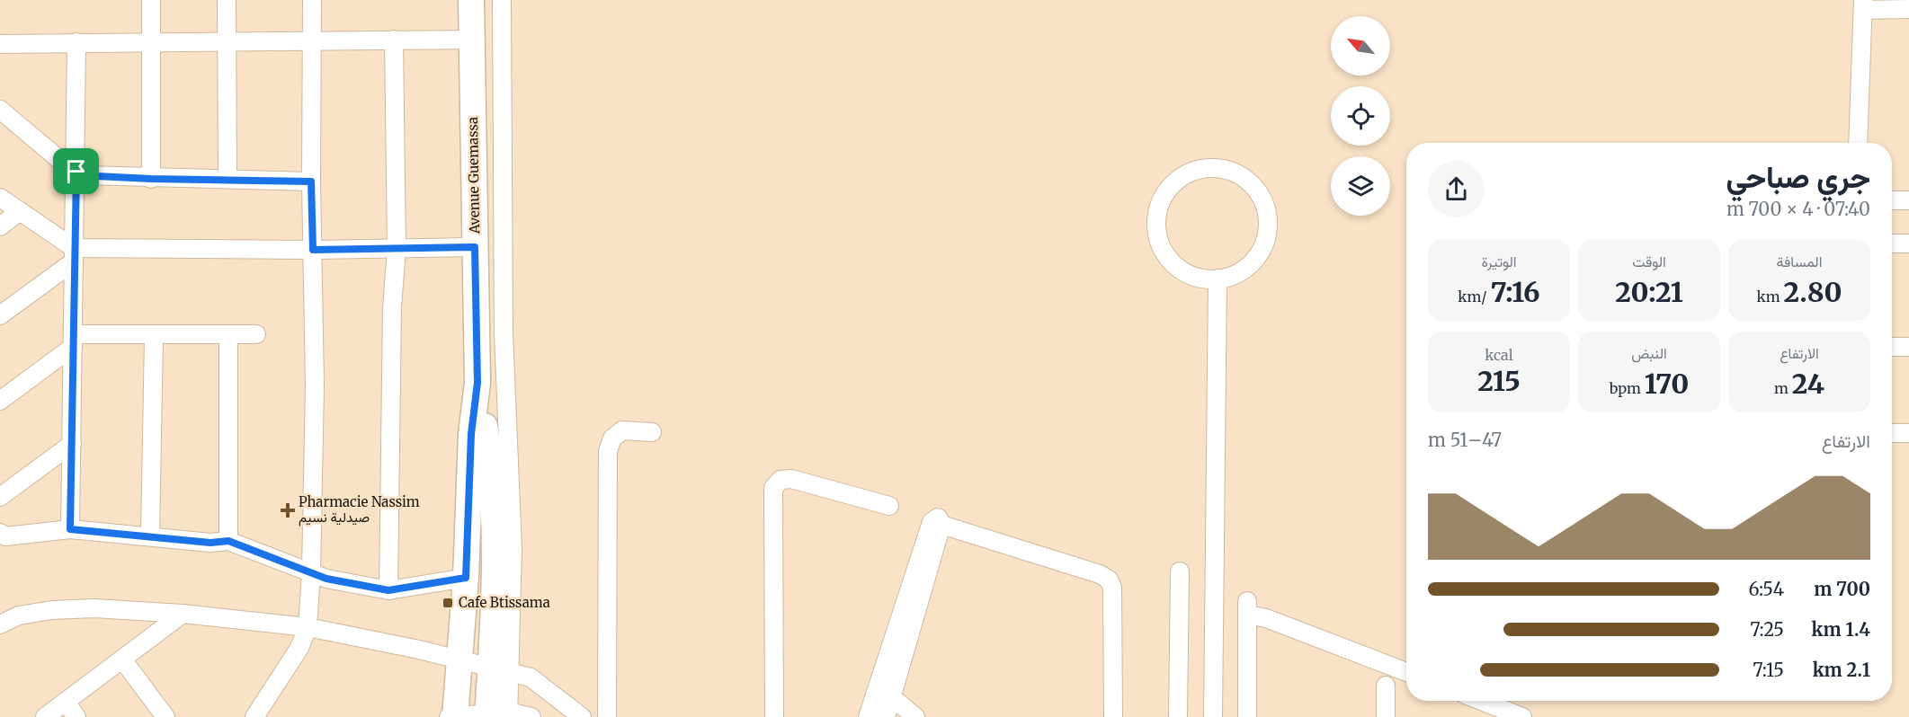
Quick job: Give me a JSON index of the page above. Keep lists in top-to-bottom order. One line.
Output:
{"streets":{"main road":["Avenue Guemassa"]},"places":{"health":["Pharmacie Nassim صيدلية نسيم"],"transit":["Cafe Btissama"]},"north":"top left","page":{"heading":["جري صباحي","07:40 · 4 × 700 m"],"stats":[["المسافة","2.80 km"],["الوقت","20:21"],["الوتيرة","7:16 /km"],["الارتفاع","24 m"],["النبض","170 bpm"],["kcal","215"]],"chart":["الارتفاع","47–51 m"],"list":[{"name":"700 m","note":"6:54"},{"name":"1.4 km","note":"7:25"},{"name":"2.1 km","note":"7:15"}]}}
